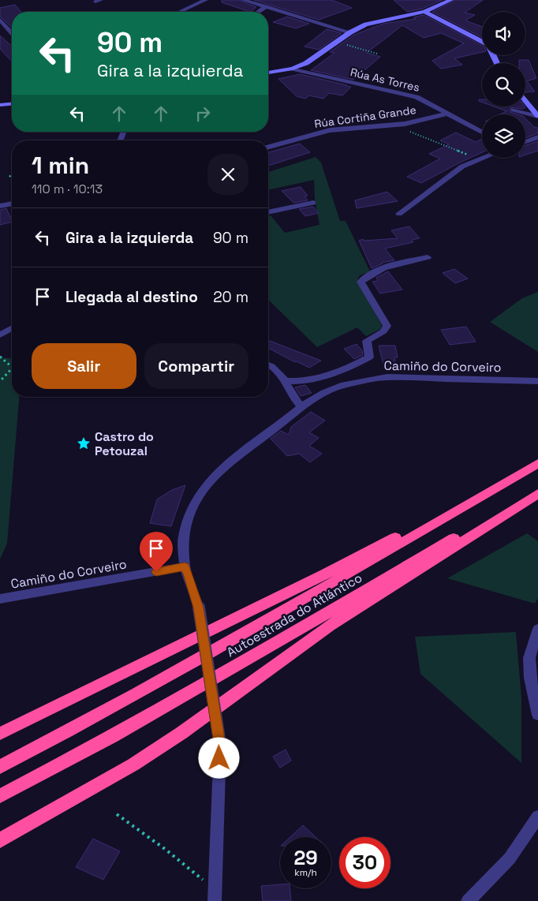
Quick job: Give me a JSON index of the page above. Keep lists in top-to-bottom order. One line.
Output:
{"streets":{"highway":["Autoestrada do Atlántico"],"street":["Rúa As Torres","Rúa Cortiña Grande","Camiño do Corveiro"]},"crossings":[["Rúa As Torres","Rúa Cortiña Grande"]],"places":{"place":["Castro do Petouzal"]},"page":{"turn":["90 m","Gira a la izquierda"],"heading":["1 min","110 m · 10:13"],"list":[{"name":"Gira a la izquierda","value":"90 m"},{"name":"Llegada al destino","value":"20 m"}],"buttons":["Salir","Compartir"],"speed":"29 km/h","limit":"30"}}
